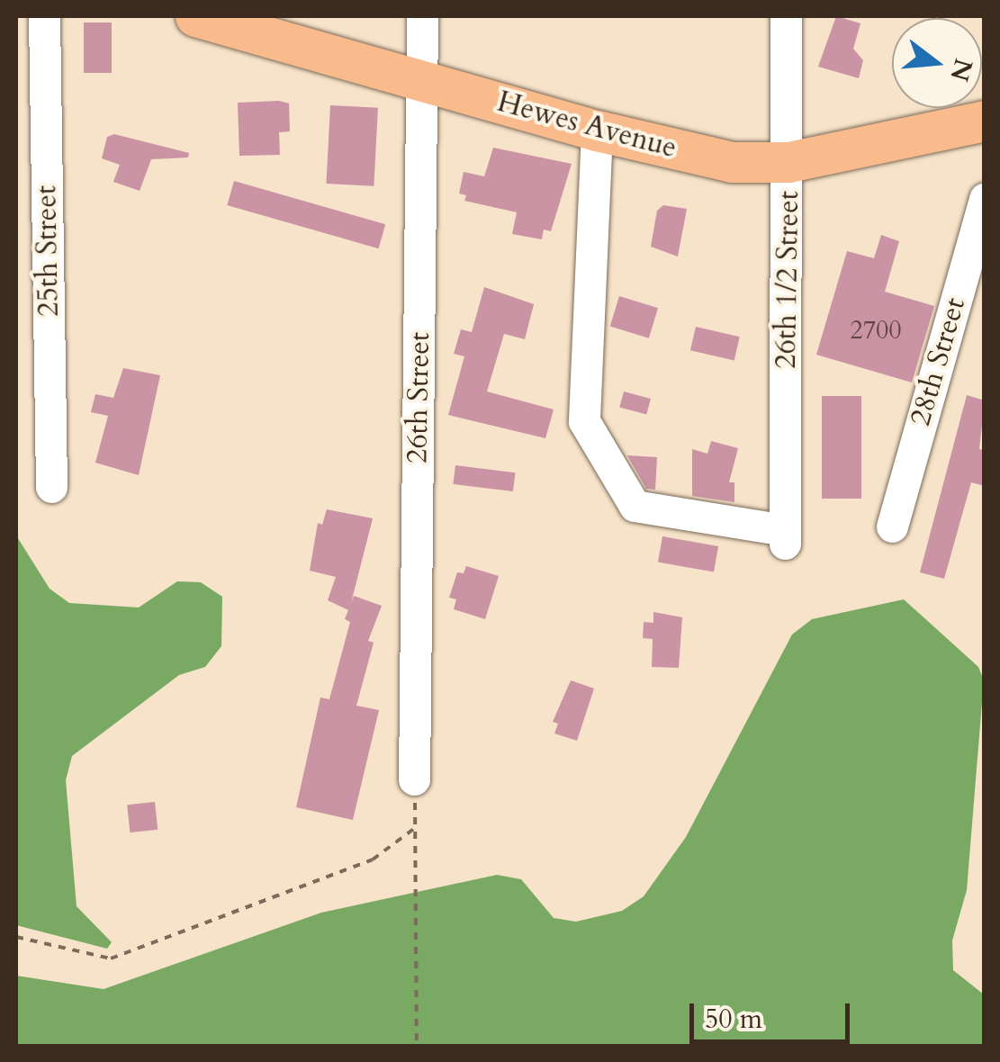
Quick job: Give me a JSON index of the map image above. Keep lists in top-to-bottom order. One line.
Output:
{"streets":{"main road":["Hewes Avenue"],"street":["25th Street","26th 1/2 Street","28th Street","26th Street"]},"crossings":[["Hewes Avenue","26th 1/2 Street"],["Hewes Avenue","26th Street"]],"house_numbers":["2700"],"scale_bar":"50 m","north":"right"}
